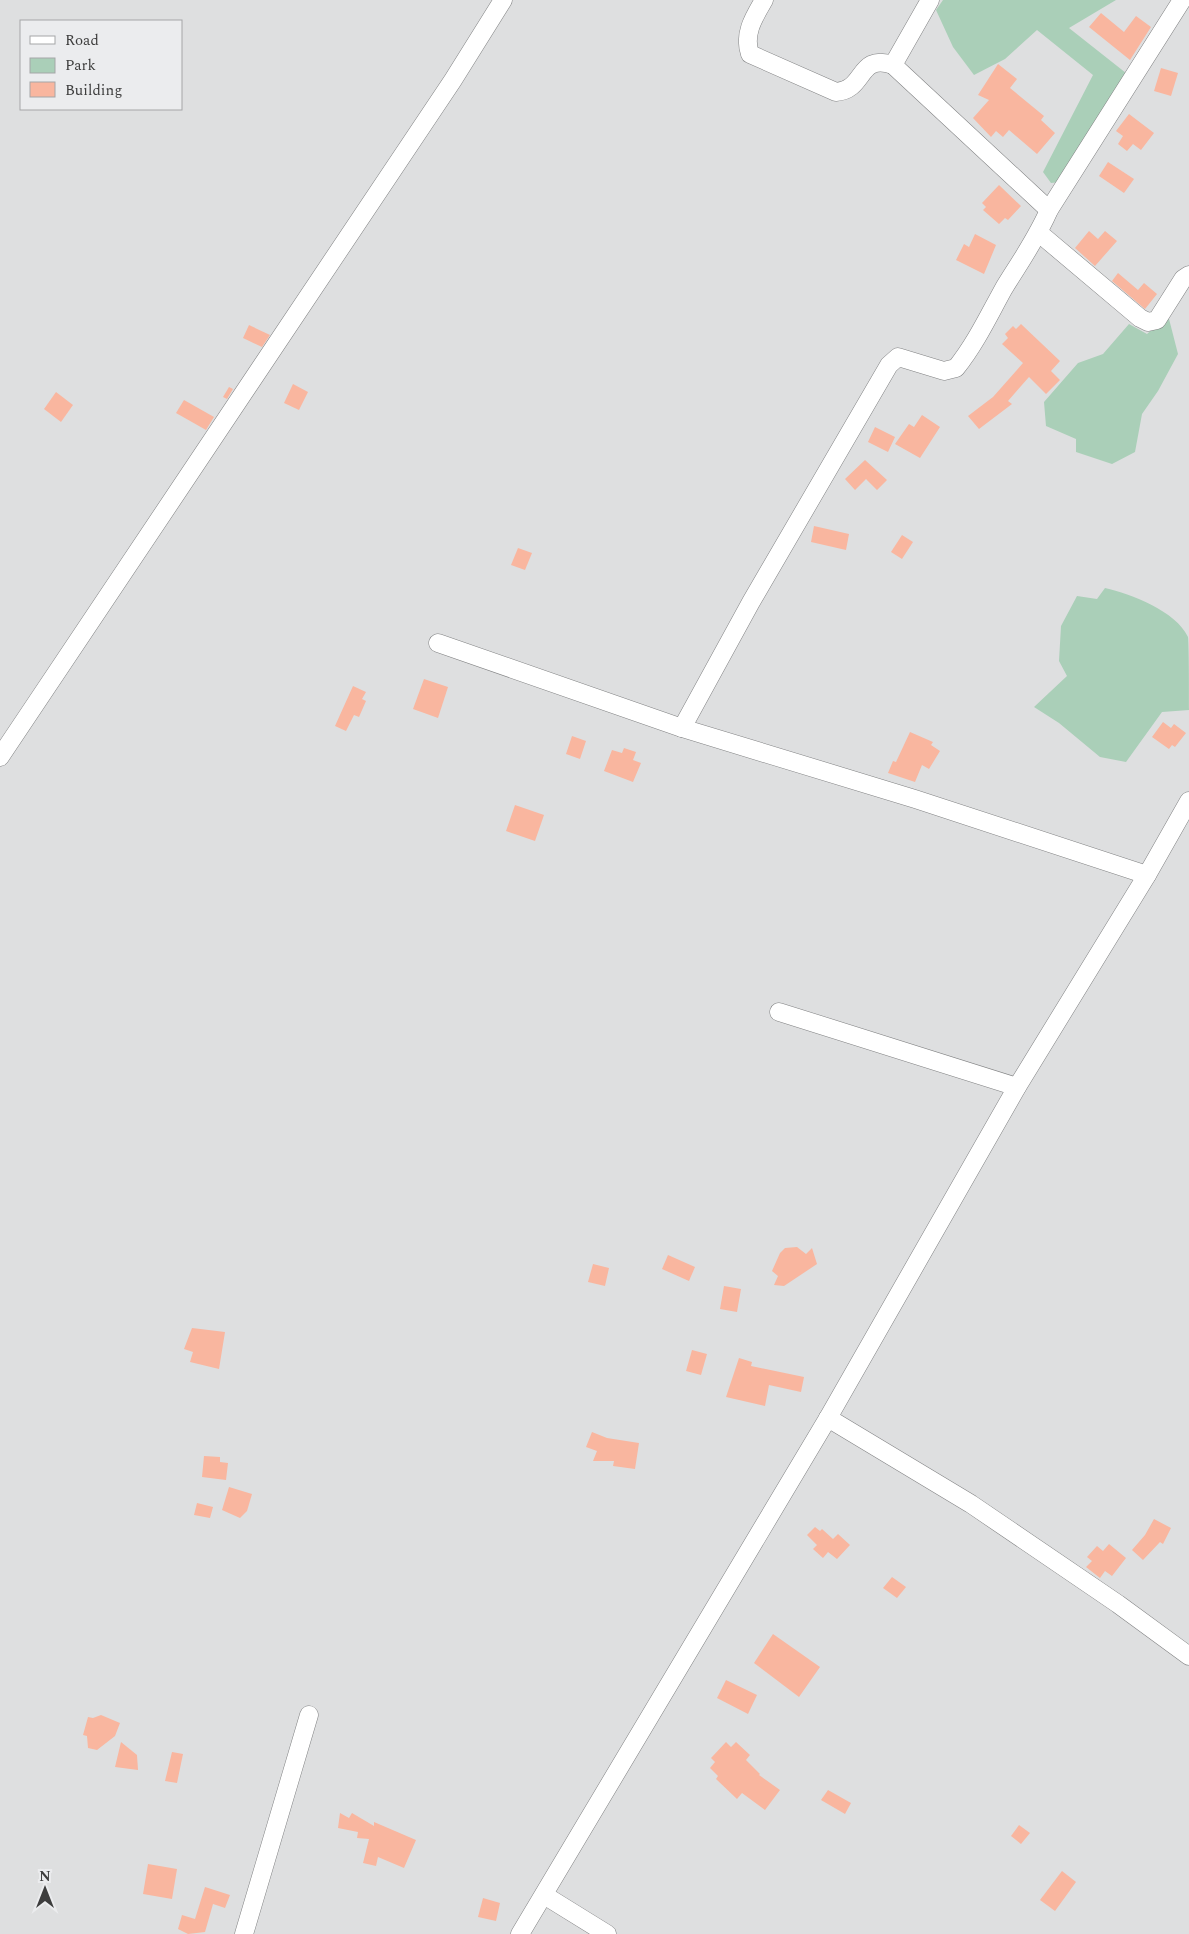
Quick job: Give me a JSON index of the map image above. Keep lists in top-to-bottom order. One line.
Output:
{"legend":["Road","Park","Building"],"north":"top"}
